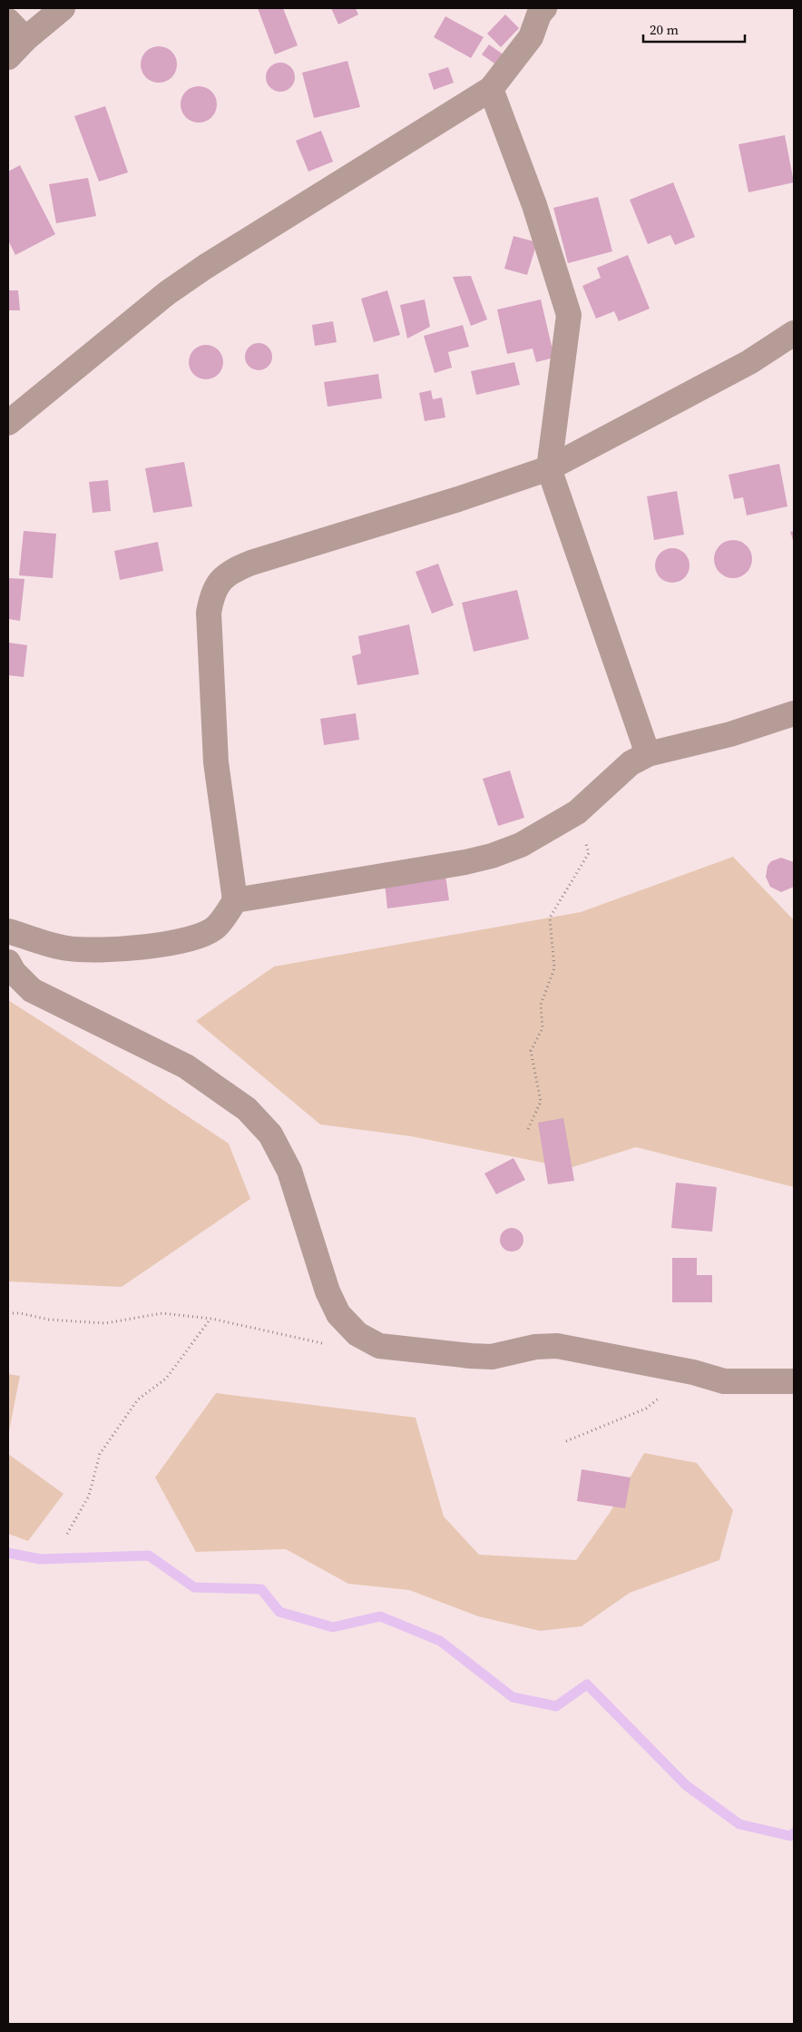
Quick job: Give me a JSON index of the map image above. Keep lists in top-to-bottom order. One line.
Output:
{"scale_bar":"20 m"}
